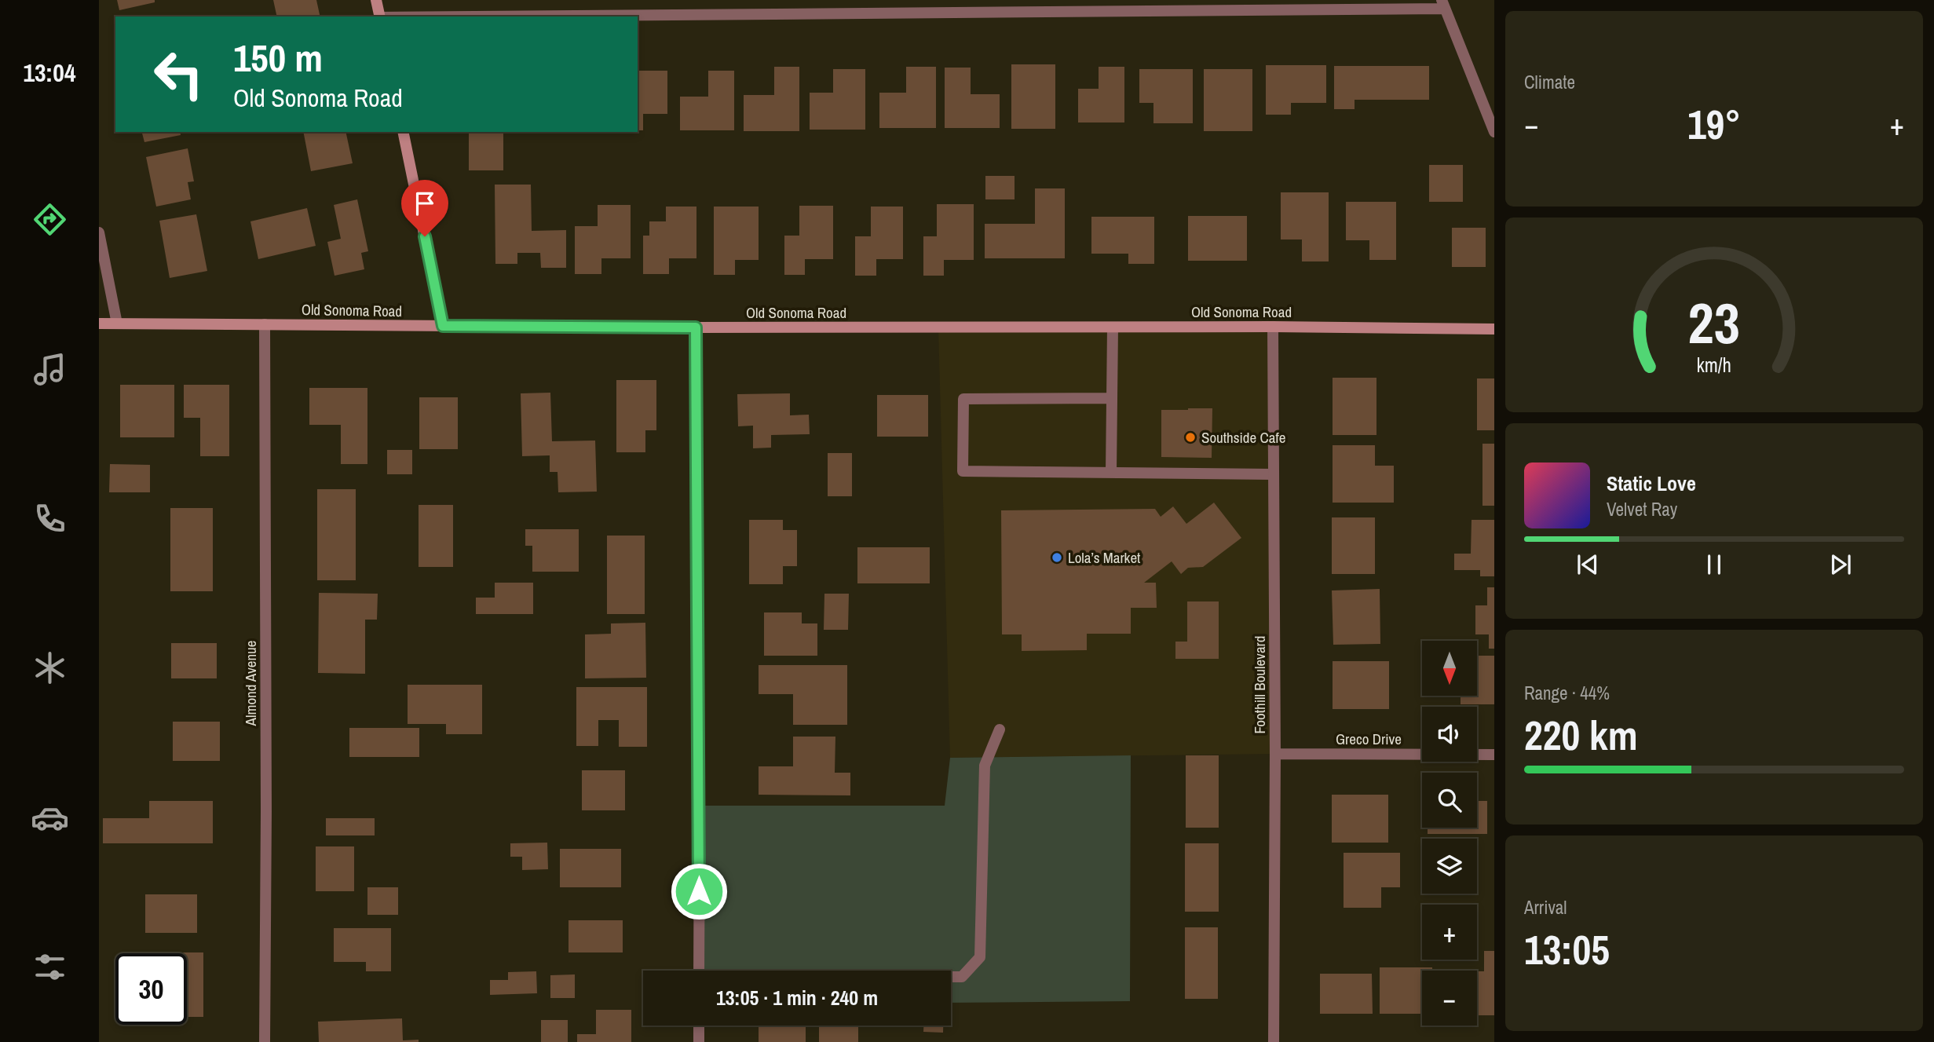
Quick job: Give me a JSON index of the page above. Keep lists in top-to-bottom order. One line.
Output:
{"streets":{"main road":["Old Sonoma Road"],"street":["Almond Avenue","Foothill Boulevard","Greco Drive"]},"crossings":[["Old Sonoma Road","Almond Avenue"],["Old Sonoma Road","Foothill Boulevard"],["Foothill Boulevard","Greco Drive"]],"places":["Southside Cafe","Lola’s Market"],"north":"bottom","page":{"tabs":"13:04","tile":["Climate",["Range · 44%","220 km"],["Arrival","13:05"]],"turn":["150 m","Old Sonoma Road"],"heat":["−","19°","+"],"song":["Static Love","Velvet Ray"],"map_buttons":["+","−"],"limit":"30","trip":"13:05 · 1 min · 240 m","gauge":["23","km/h"]}}
